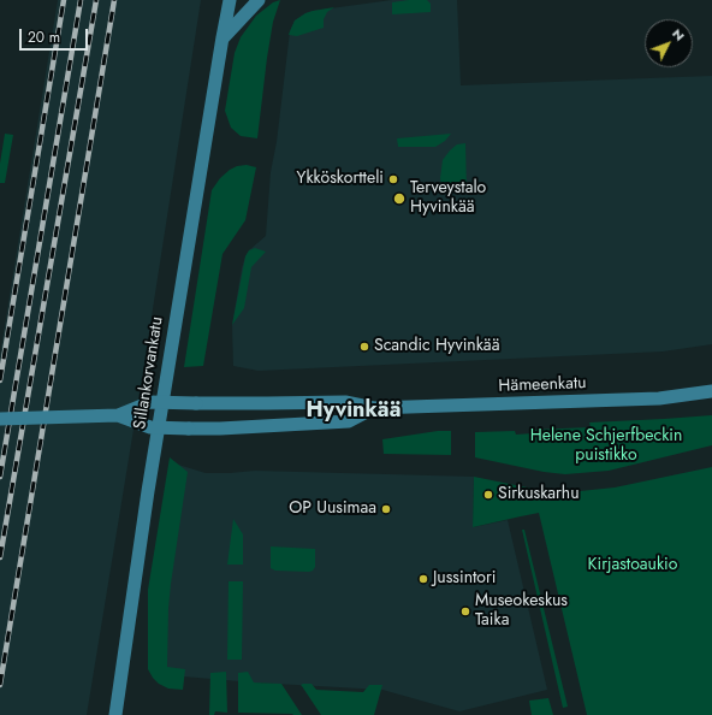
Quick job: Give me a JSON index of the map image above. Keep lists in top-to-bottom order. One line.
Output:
{"streets":{"main road":["Sillankorvankatu","Hämeenkatu"]},"districts":["Hyvinkää"],"parks":["Helene Schjerfbeckin puistikko","Kirjastoaukio"],"places":["Ykköskortteli","Terveystalo Hyvinkää","Scandic Hyvinkää","Sirkuskarhu","OP Uusimaa","Jussintori","Museokeskus Taika"],"scale_bar":"20 m","north":"top right"}
